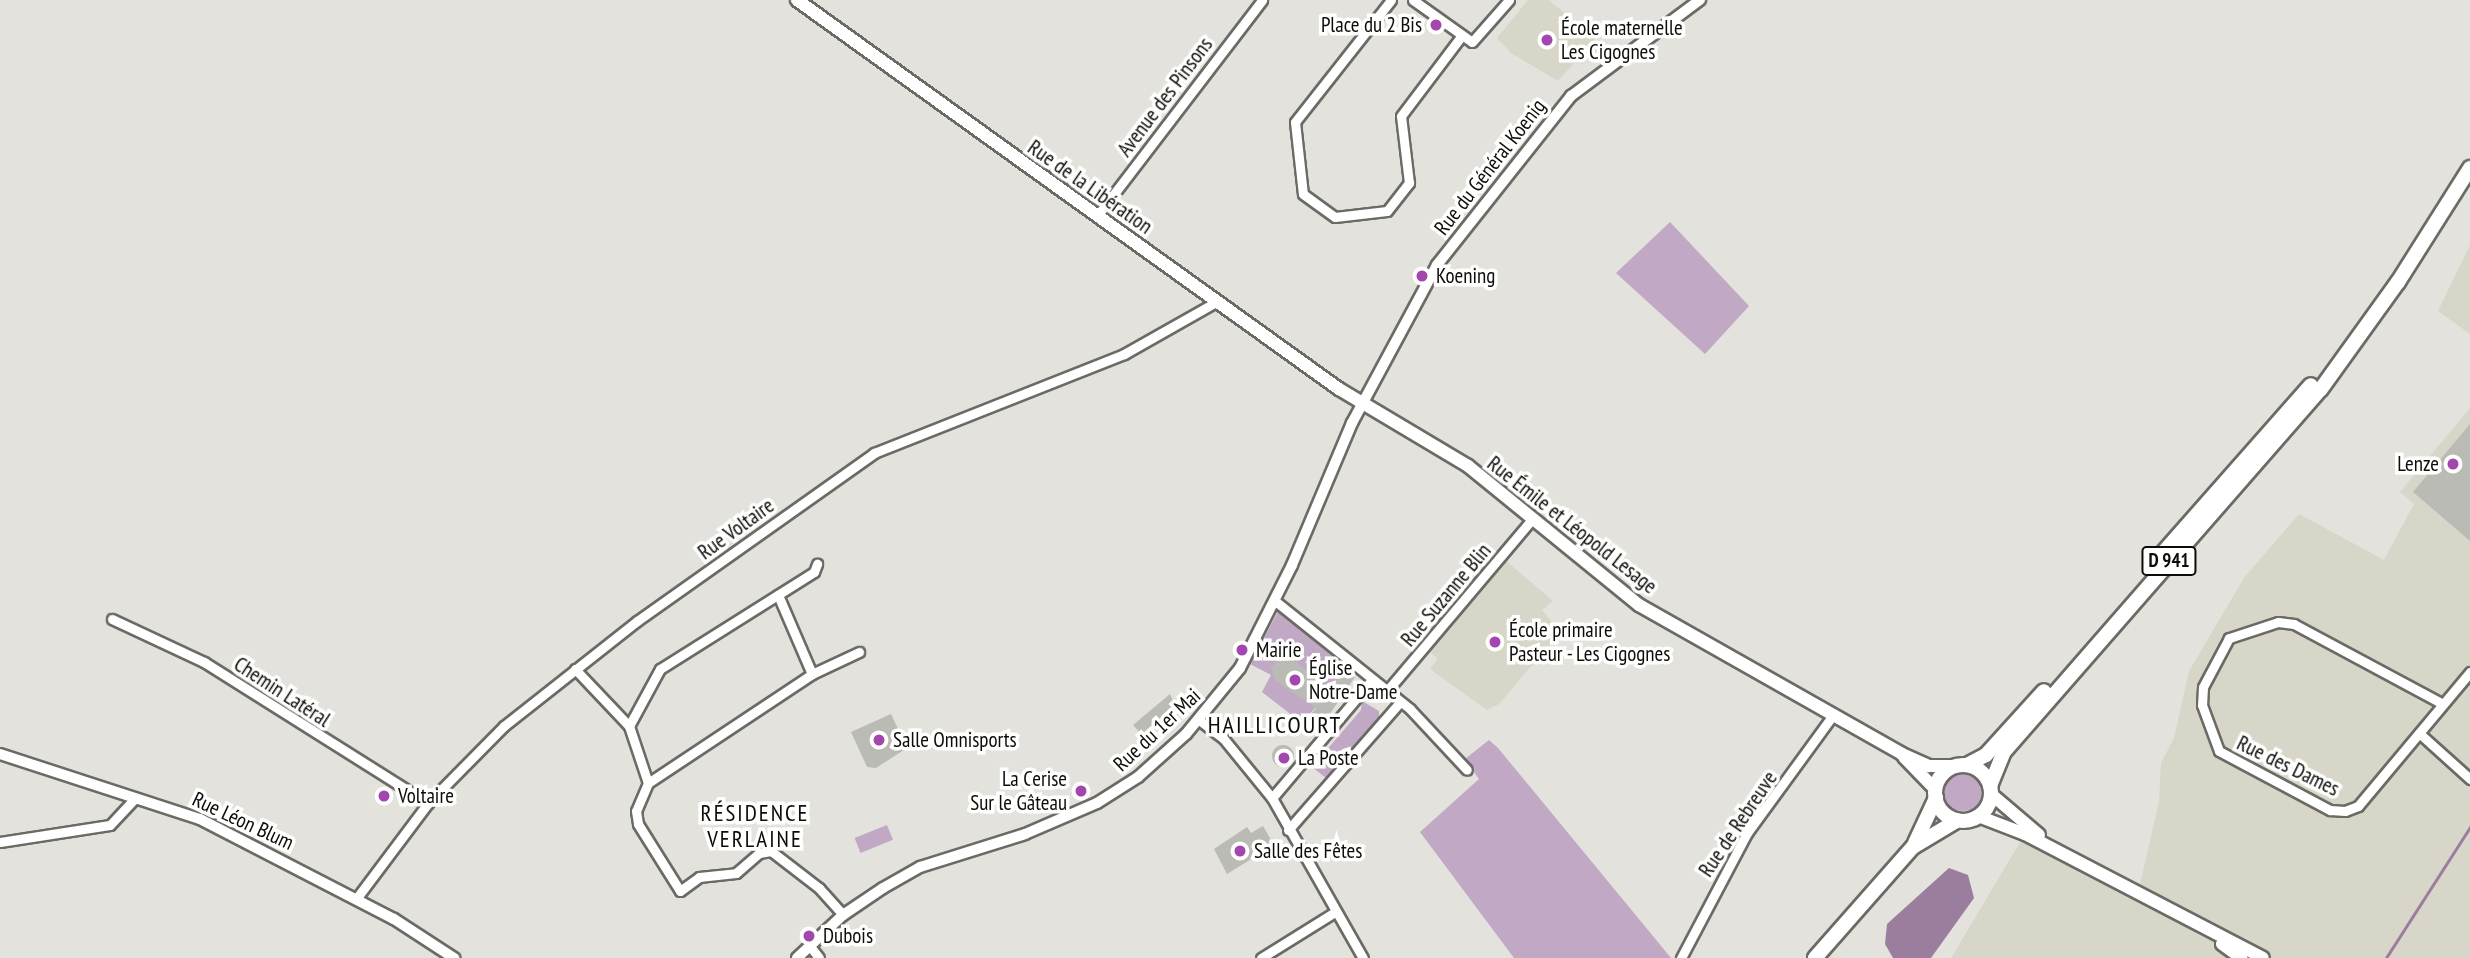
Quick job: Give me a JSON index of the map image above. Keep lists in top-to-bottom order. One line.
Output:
{"streets":{"main road":["Rue de la Libération","Rue Émile et Léopold Lesage","D 941"],"street":["Avenue des Pinsons","Rue du Général Koenig","Rue Voltaire","Rue Suzanne Blin","Chemin Latéral","Rue du 1er Mai","Rue des Dames","Rue Léon Blum","Rue de Rebreuve"]},"crossings":[["Avenue des Pinsons","Rue de la Libération"],["Rue du Général Koenig","Rue de la Libération"],["Rue du Général Koenig","Rue Émile et Léopold Lesage"],["Rue du Général Koenig","Rue du 1er Mai"],["Rue de la Libération","Rue Émile et Léopold Lesage"],["Rue de la Libération","Rue Voltaire"],["Rue de la Libération","Rue du 1er Mai"],["Rue Émile et Léopold Lesage","Rue Suzanne Blin"],["Rue Émile et Léopold Lesage","Rue du 1er Mai"],["Rue Émile et Léopold Lesage","Rue de Rebreuve"],["Rue Voltaire","Chemin Latéral"],["Rue Voltaire","Rue Léon Blum"]],"districts":["HAILLICOURT","RÉSIDENCE VERLAINE"],"places":["Place du 2 Bis","École maternelle Les Cigognes","Koening","Lenze","École primaire Pasteur - Les Cigognes","Mairie","Église Notre-Dame","Salle Omnisports","La Poste","La Cerise Sur le Gâteau","Voltaire","Salle des Fêtes","Dubois"]}
